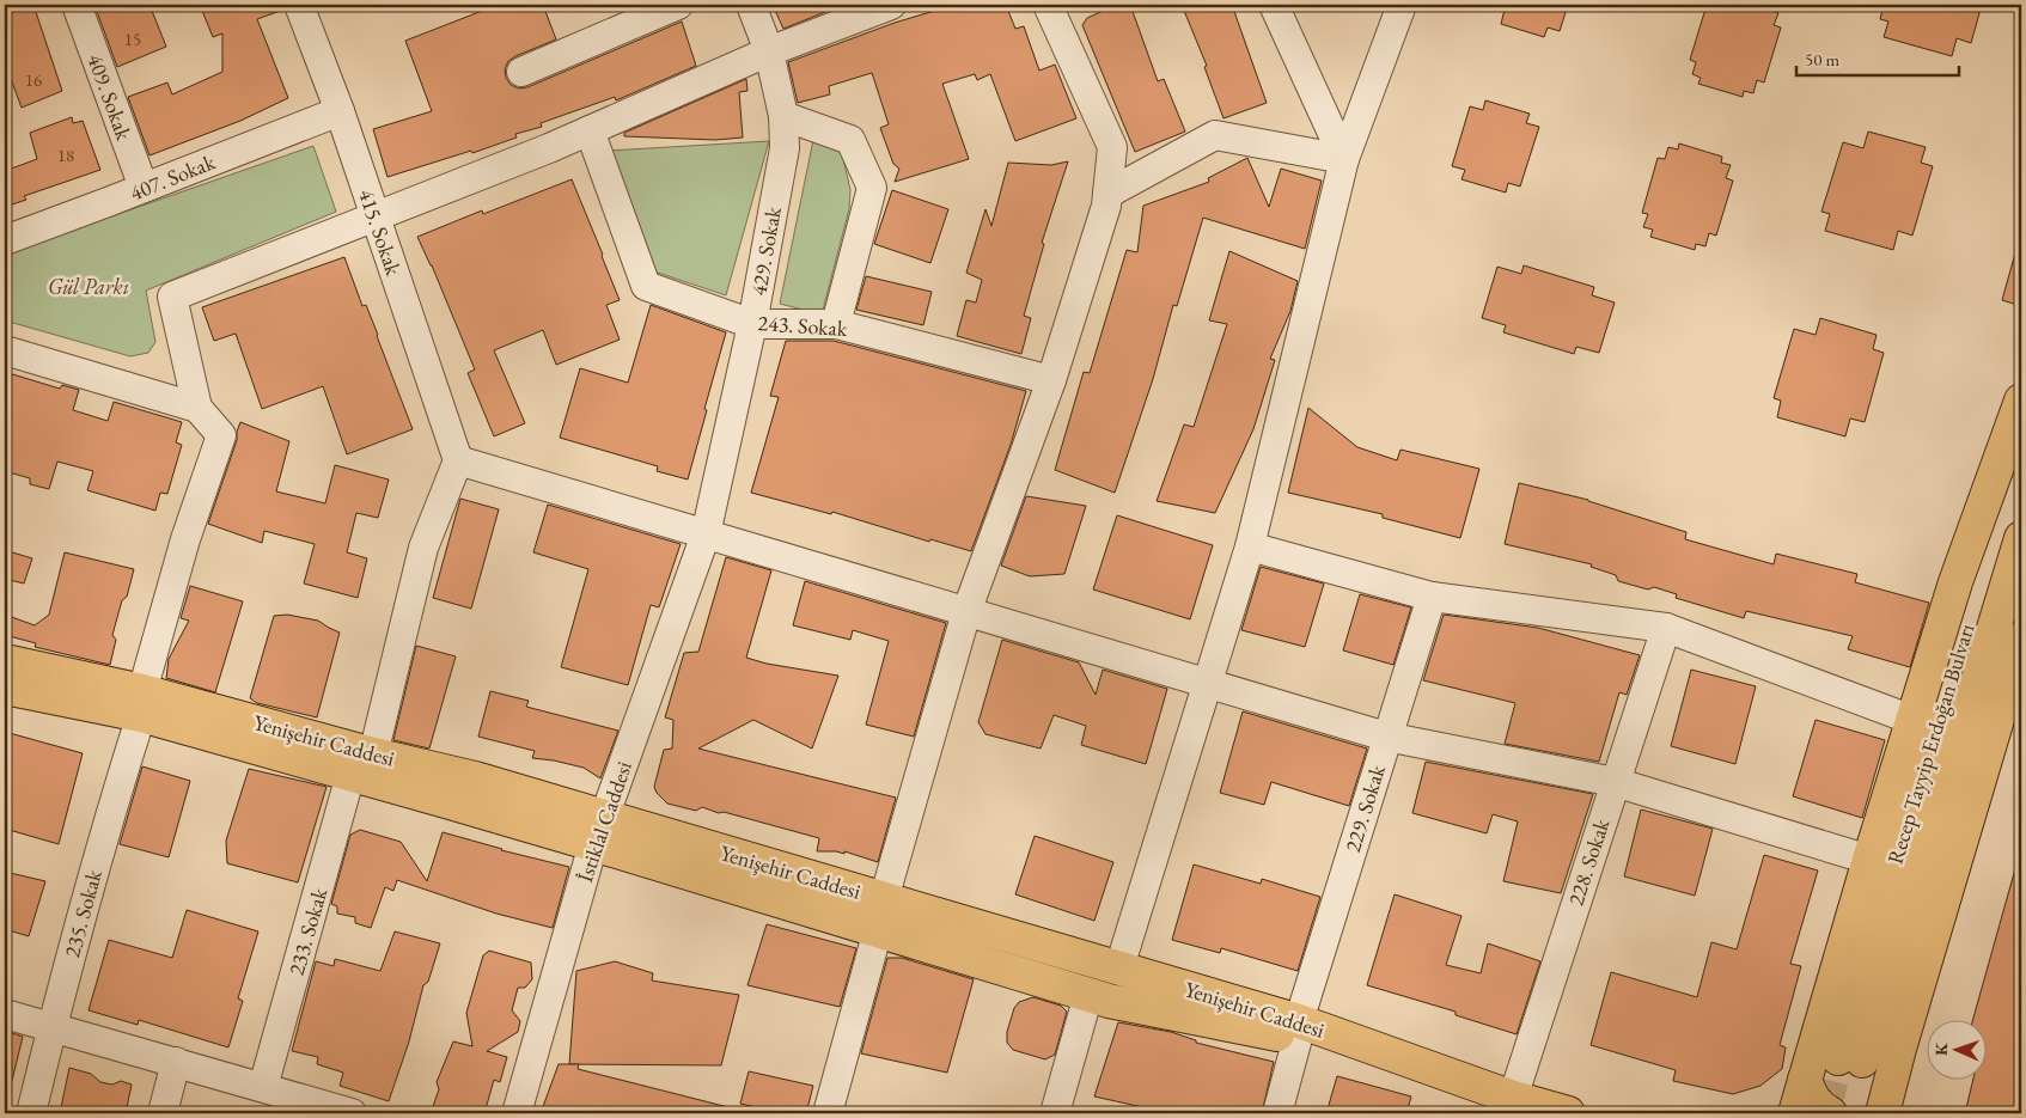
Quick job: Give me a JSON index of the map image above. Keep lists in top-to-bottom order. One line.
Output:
{"streets":{"main road":["Yenişehir Caddesi","Recep Tayyip Erdoğan Bulvarı"],"street":["409. Sokak","407. Sokak","415. Sokak","429. Sokak","243. Sokak","229. Sokak","İstiklal Caddesi","228. Sokak","235. Sokak","233. Sokak"]},"crossings":[["409. Sokak","407. Sokak"],["407. Sokak","415. Sokak"],["415. Sokak","233. Sokak"],["429. Sokak","243. Sokak"],["429. Sokak","İstiklal Caddesi"],["Yenişehir Caddesi","229. Sokak"],["Yenişehir Caddesi","İstiklal Caddesi"],["Yenişehir Caddesi","228. Sokak"],["Yenişehir Caddesi","235. Sokak"],["Yenişehir Caddesi","233. Sokak"]],"parks":["Gül Parkı"],"house_numbers":["15","16","18"],"scale_bar":"50 m","north":"left"}
